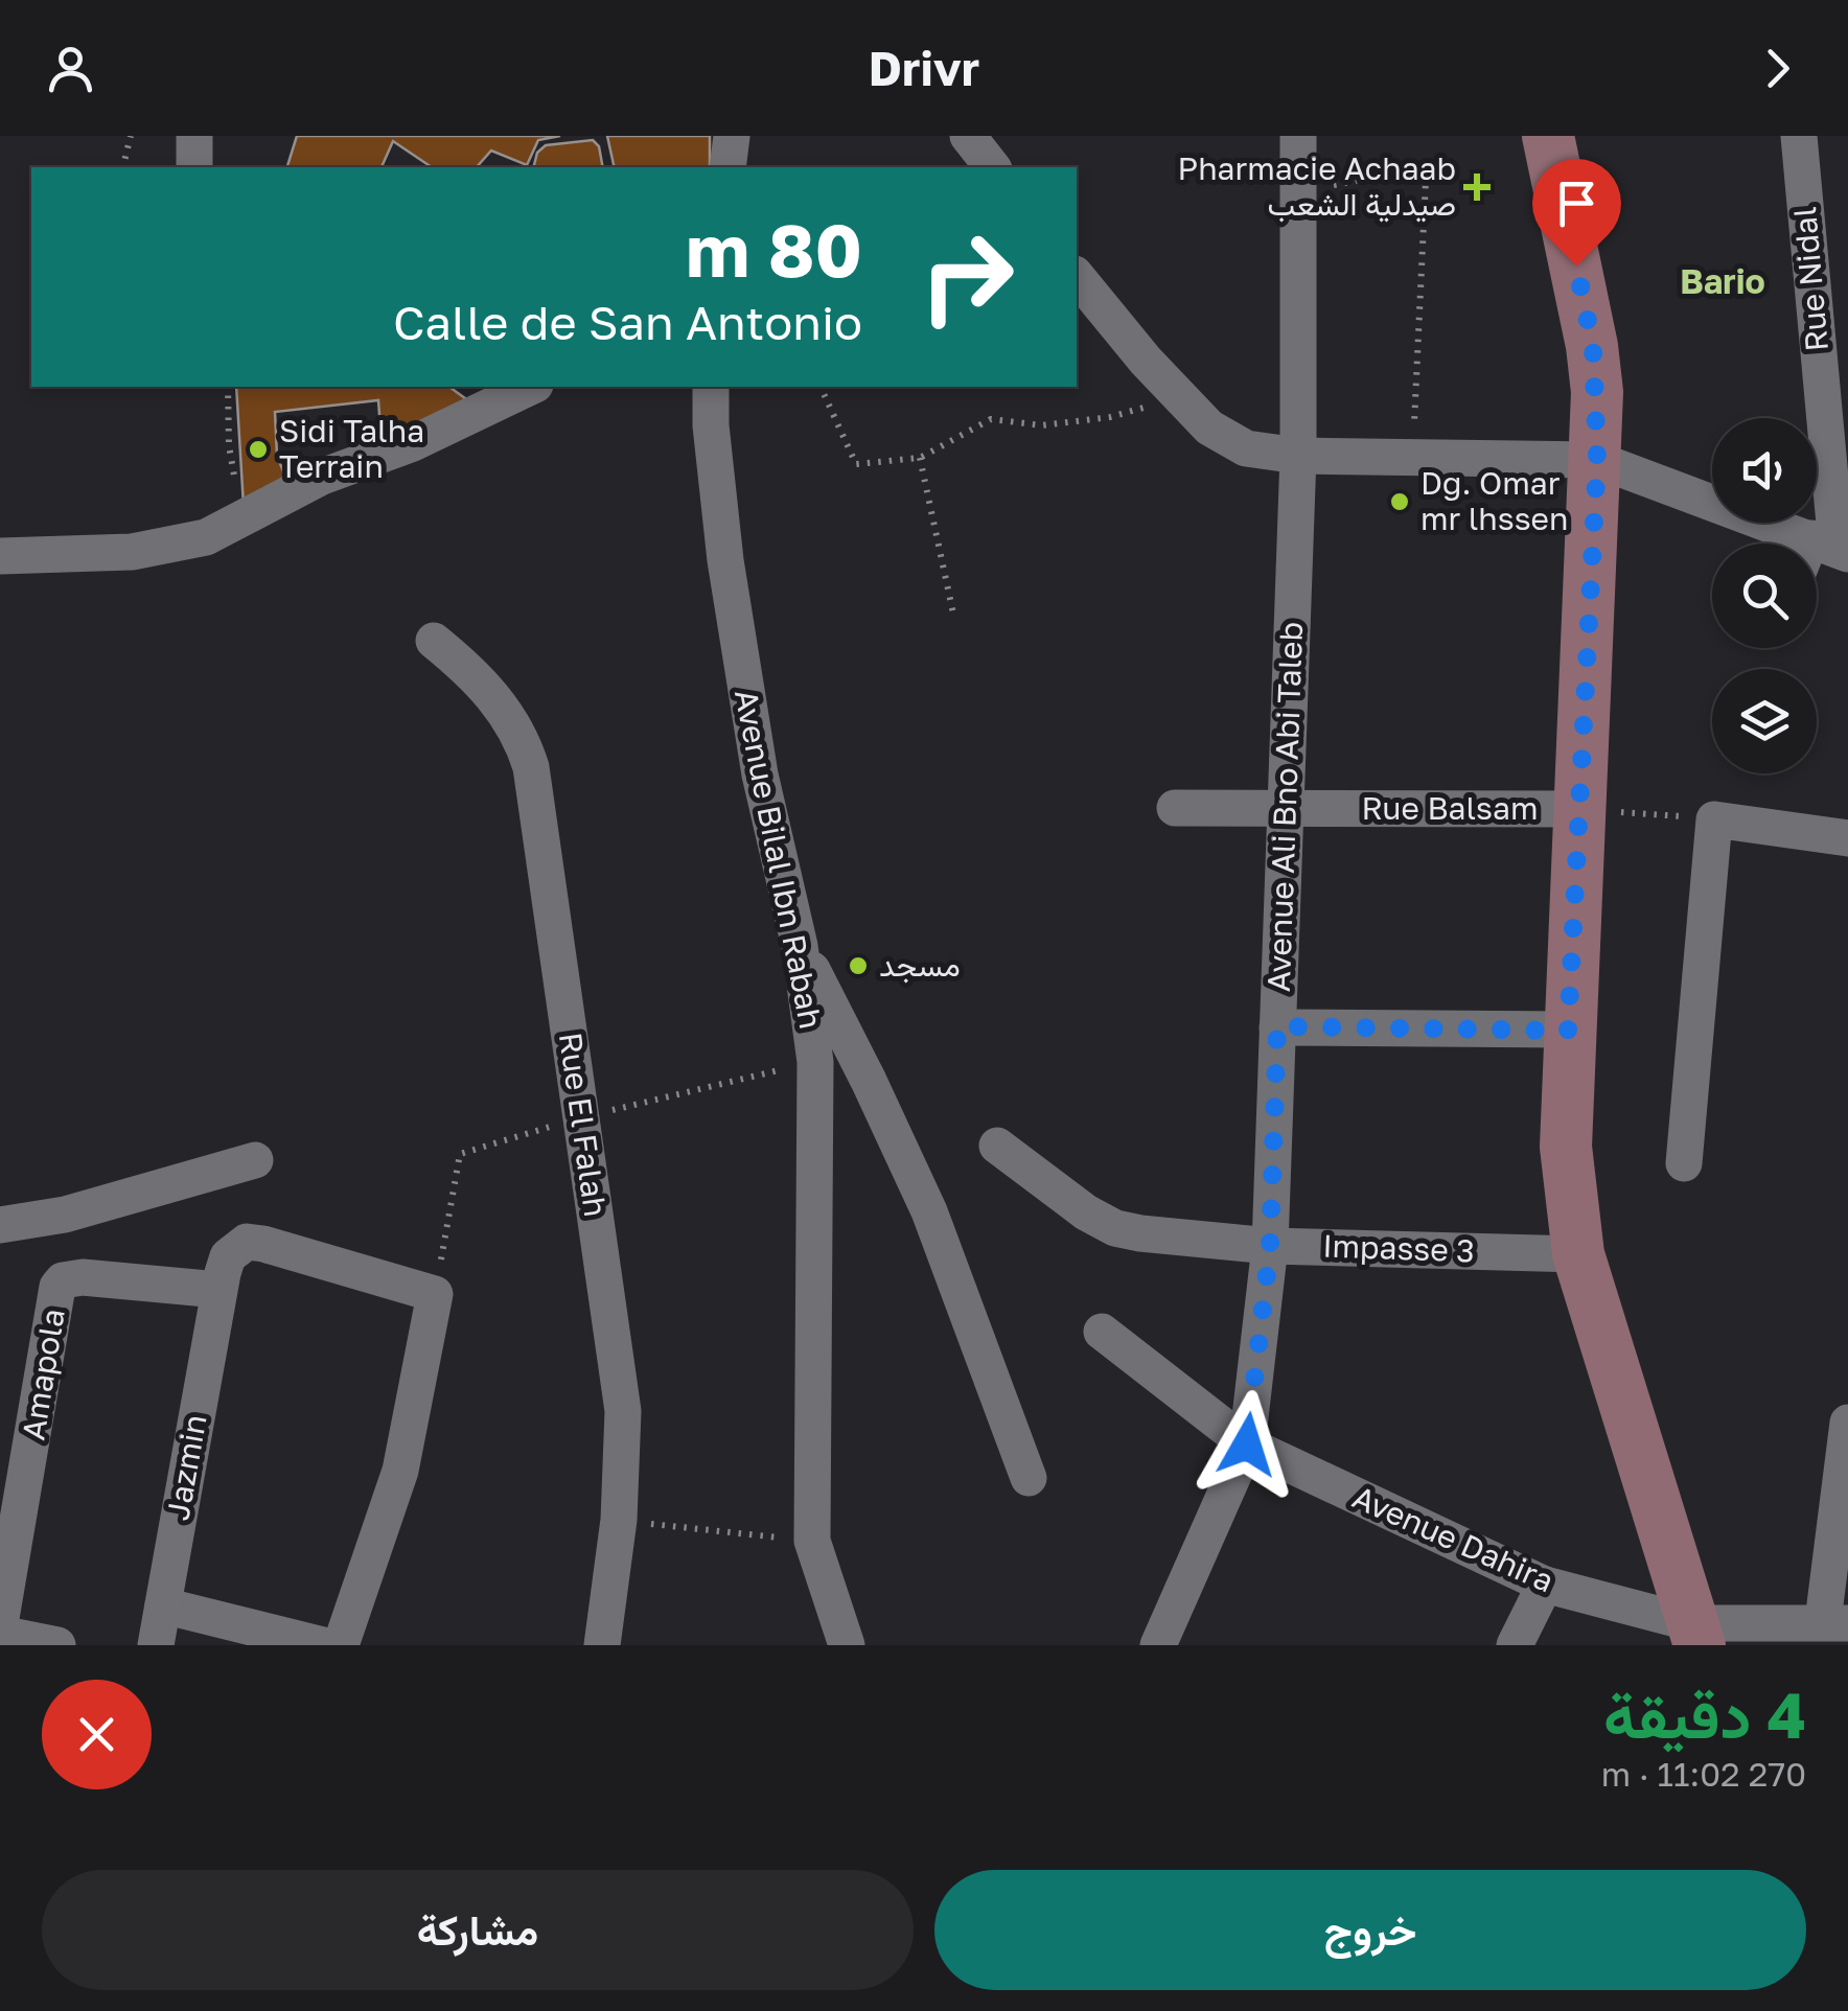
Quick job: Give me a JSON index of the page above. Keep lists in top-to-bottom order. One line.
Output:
{"streets":{"street":["Rue Nidal","Avenue Ali Bno Abi Taleb","Rue Balsam","Avenue Bilal Ibn Rabah","Rue El Falah","Impasse 3","Amapola","Jazmin","Avenue Dahira"]},"crossings":[["Avenue Ali Bno Abi Taleb","Rue Balsam"],["Avenue Ali Bno Abi Taleb","Impasse 3"],["Avenue Ali Bno Abi Taleb","Avenue Dahira"],["Amapola","Jazmin"]],"districts":["Bario"],"places":{"health":["Pharmacie Achaab صيدلية الشعب"],"other":["Sidi Talha Terrain","Dg. Omar mr lhssen","مسجد"]},"page":{"header":"Drivr","turn":["80 m","Calle de San Antonio"],"heading":["4 دقيقة","270 m · 11:02"],"buttons":["خروج","مشاركة"]}}
